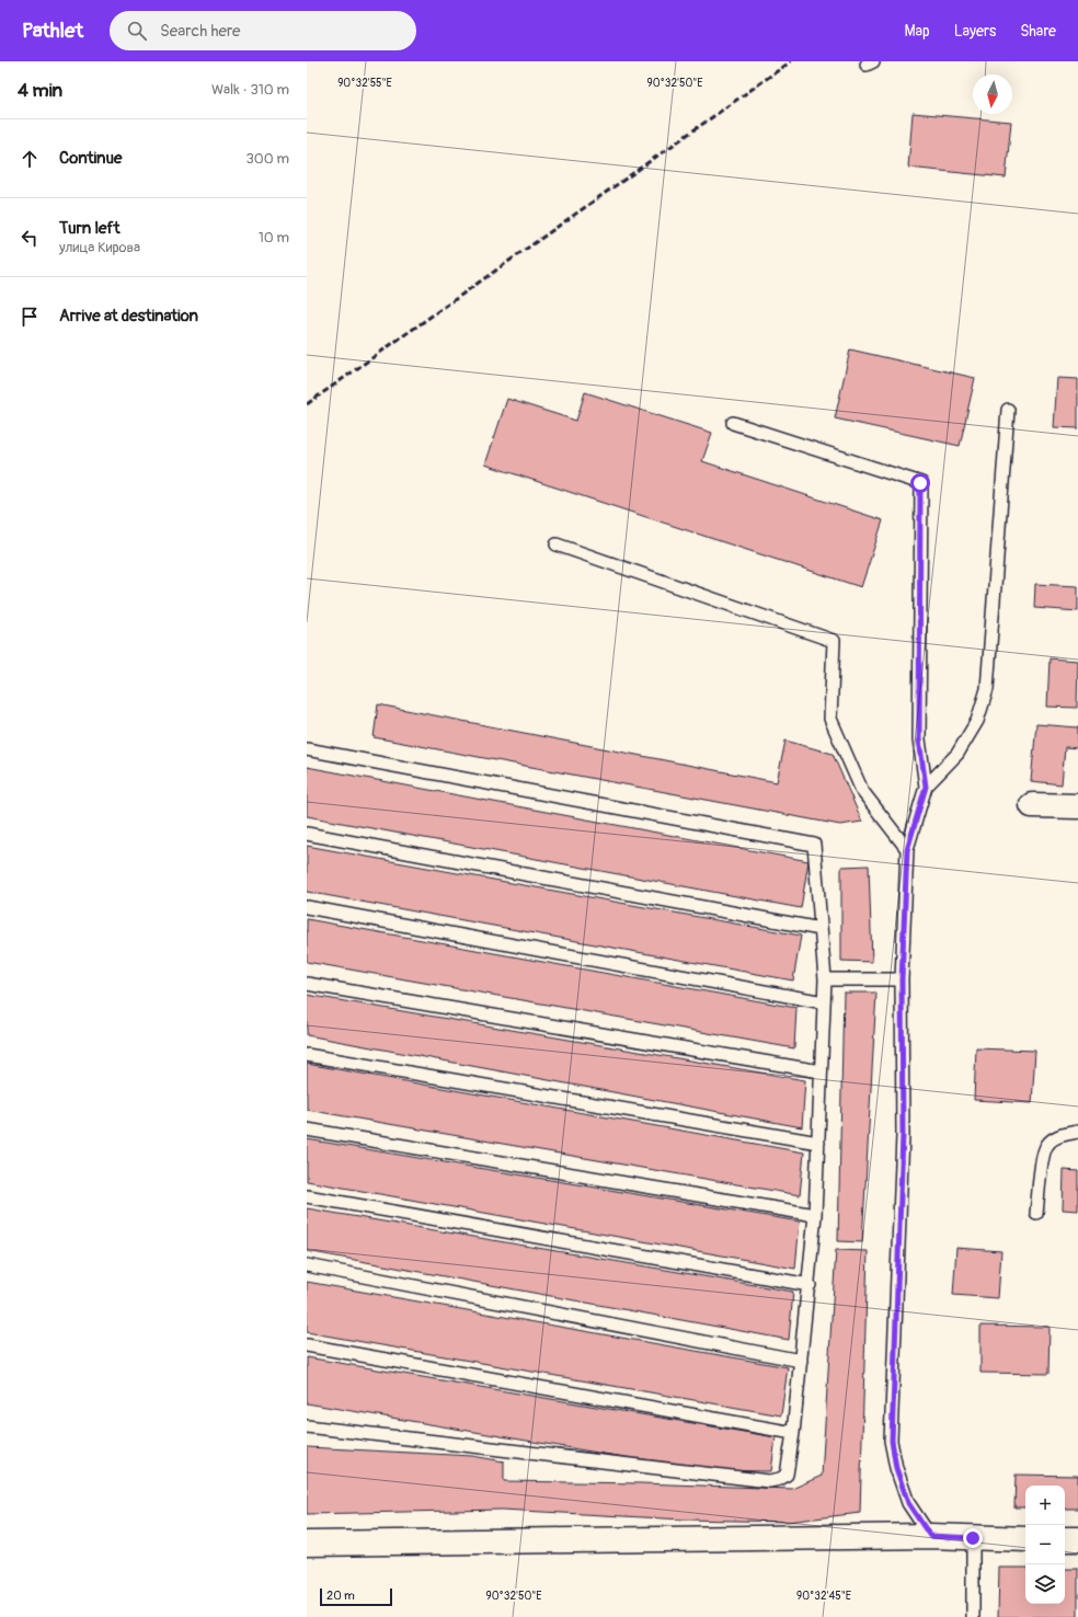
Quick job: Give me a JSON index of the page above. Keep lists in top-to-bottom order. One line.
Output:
{"scale_bar":"20 m","north":"bottom","page":{"header":"Pathlet","search":"Search here","nav":["Map","Layers","Share"],"heading":["4 min","Walk · 310 m"],"list":[["Continue","300 m"],["Turn left","улица Кирова","10 m"],"Arrive at destination"],"map_buttons":["+","−"],"scale":"20 m"},"coordinates":["90°32'55\"E","90°32'50\"E","90°32'45\"E"]}
